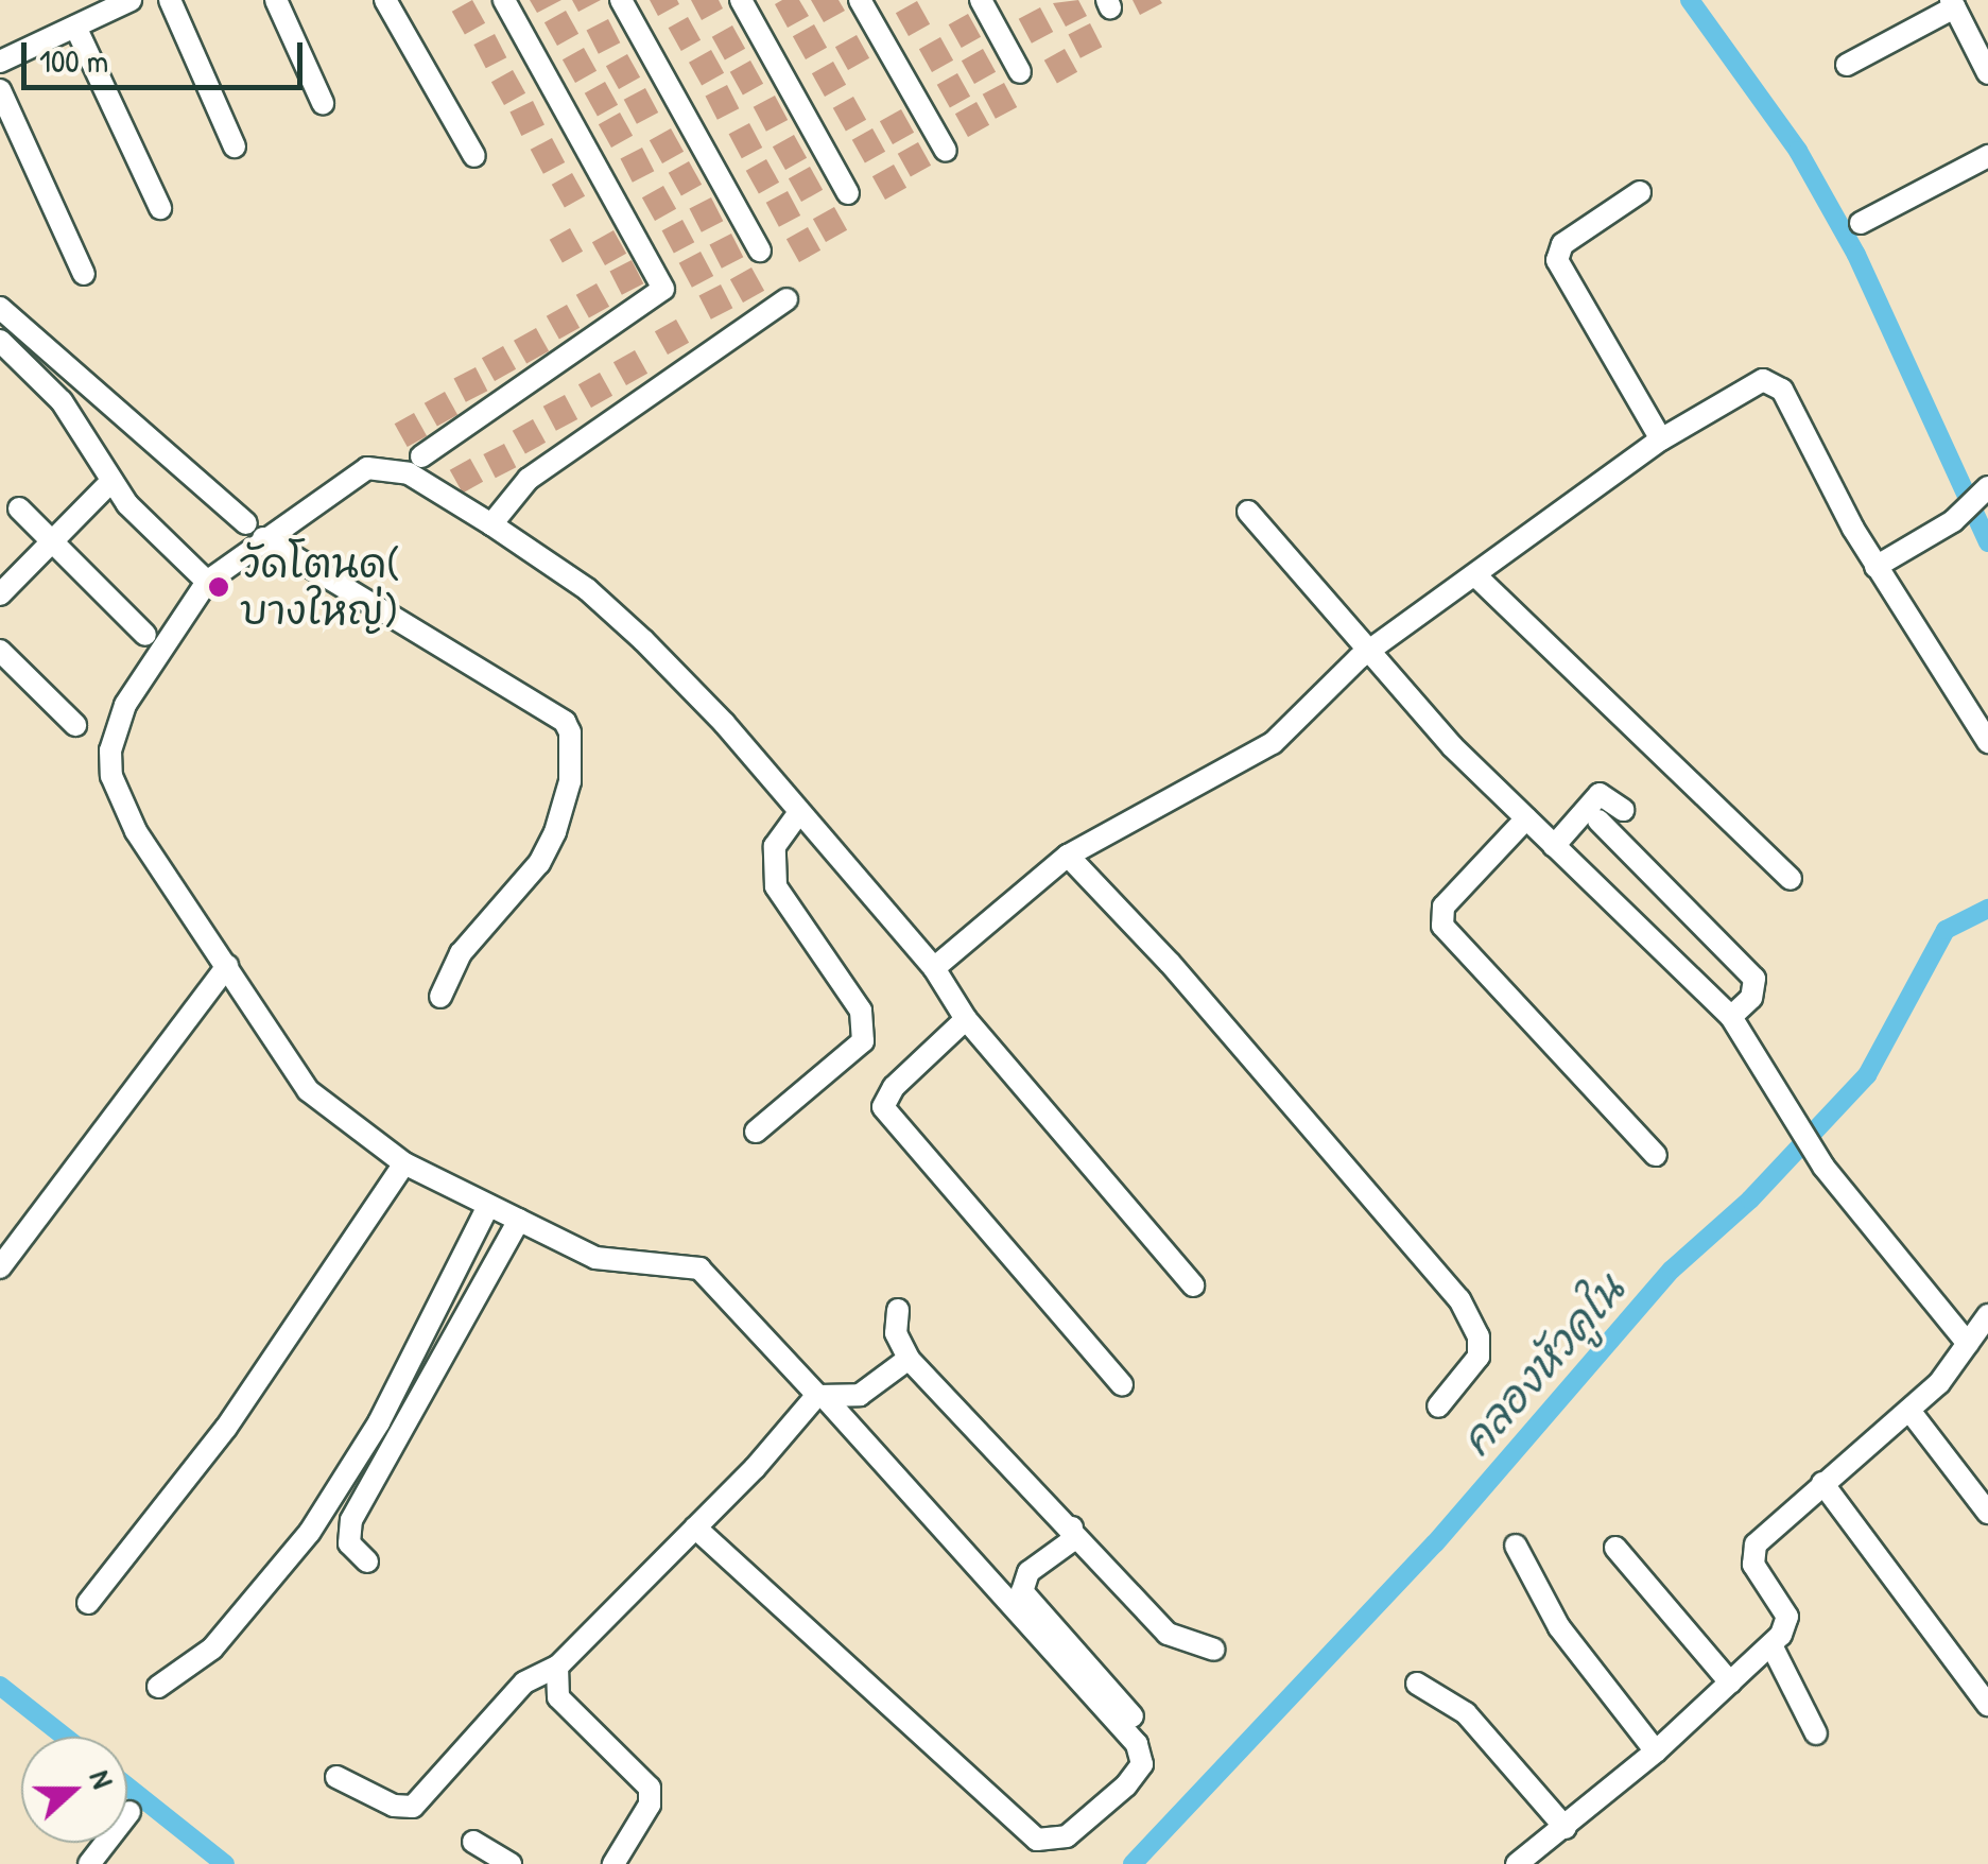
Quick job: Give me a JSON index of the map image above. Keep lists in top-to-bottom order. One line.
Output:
{"water":["คลองหัวคูใน"],"places":["วัดโตนด( บางใหญ่)"],"scale_bar":"100 m","north":"right"}
